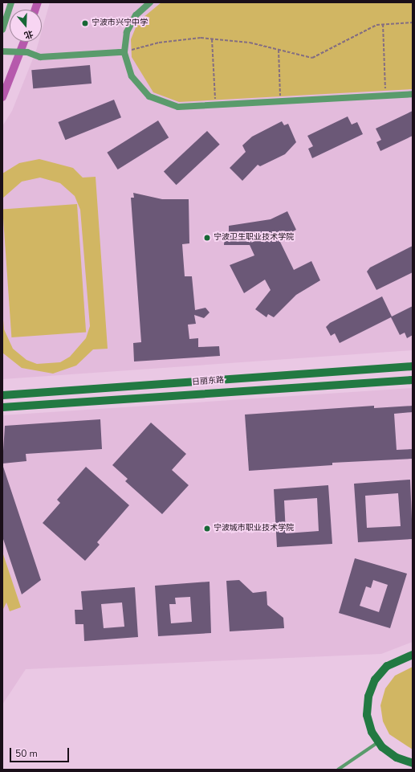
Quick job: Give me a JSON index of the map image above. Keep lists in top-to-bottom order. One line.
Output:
{"streets":{"main road":["日丽东路"]},"places":["宁波市兴宁中学","宁波卫生职业技术学院","宁波城市职业技术学院"],"scale_bar":"50 m","north":"bottom"}
